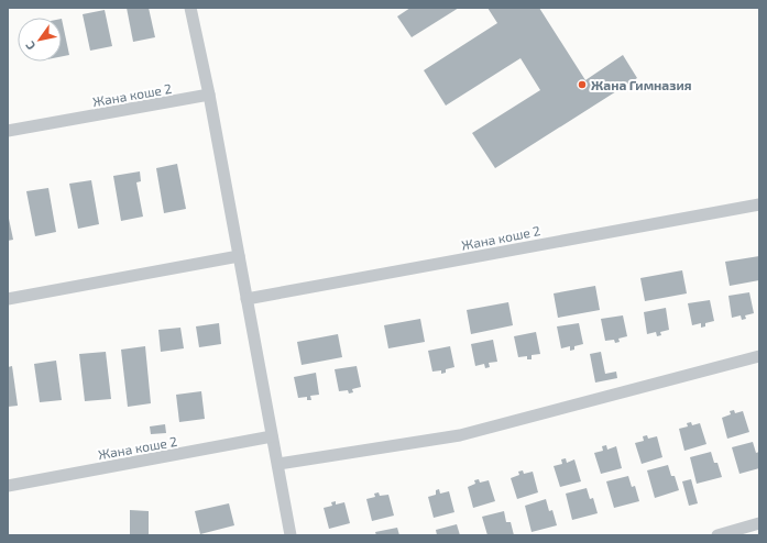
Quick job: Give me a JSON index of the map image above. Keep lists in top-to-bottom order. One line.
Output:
{"streets":{"street":["Жана коше 2"]},"places":["Жана Гимназия"],"north":"bottom left"}
